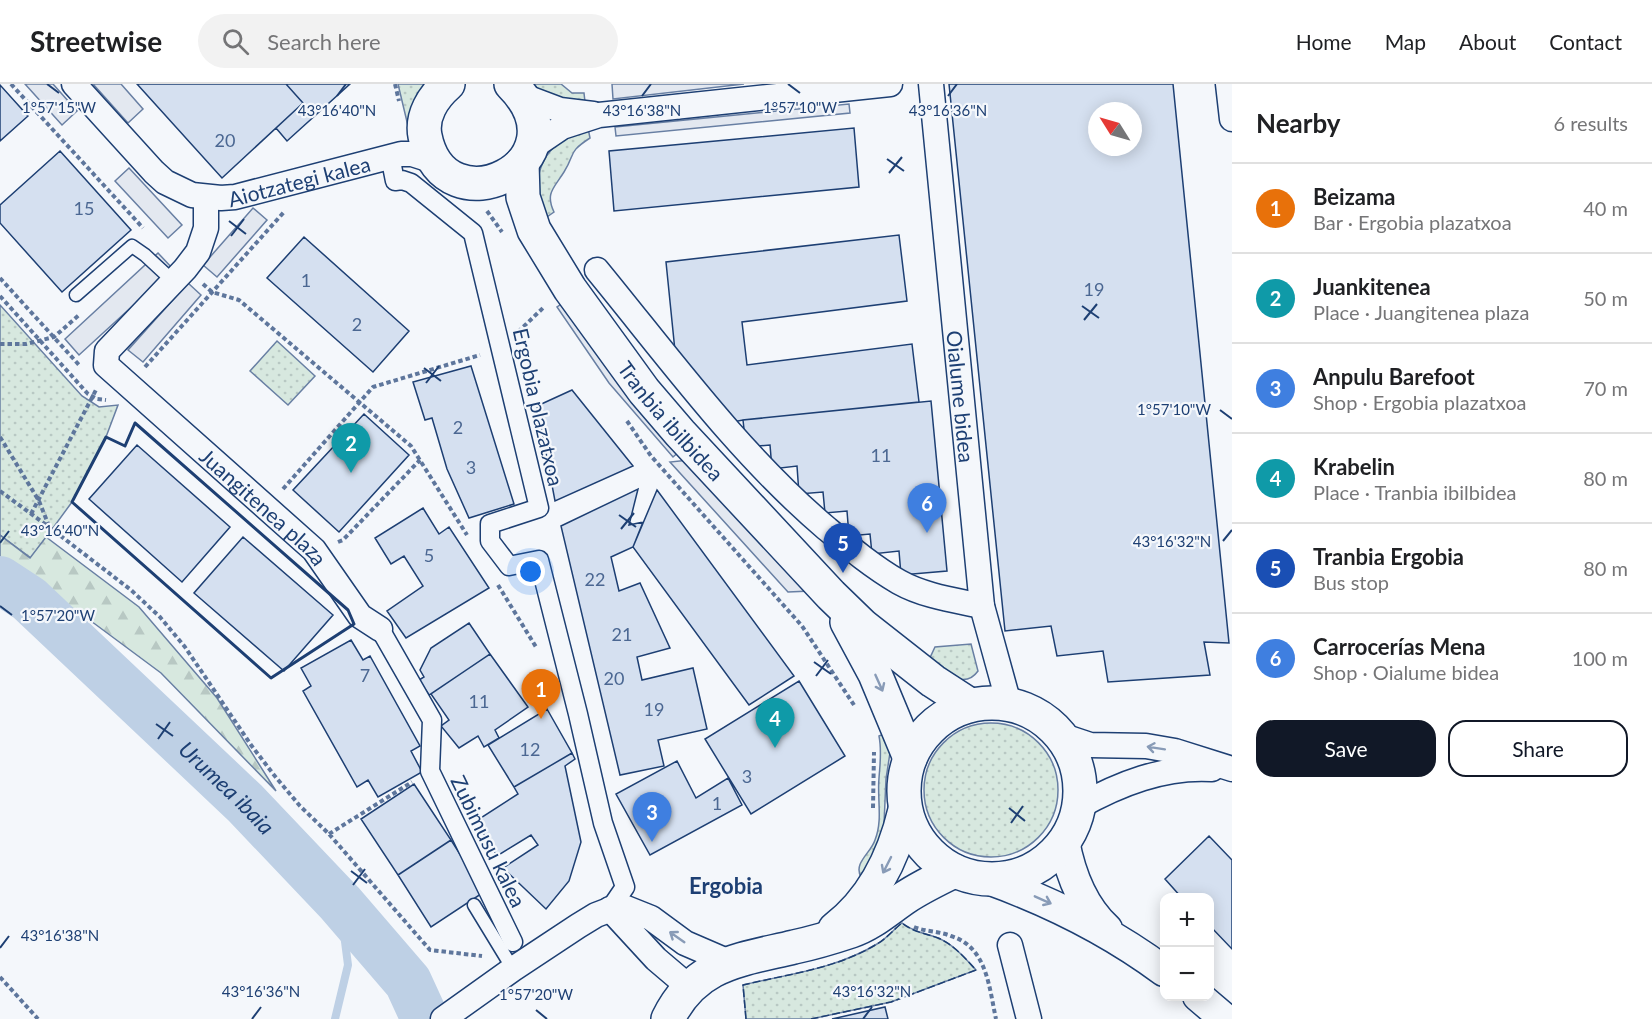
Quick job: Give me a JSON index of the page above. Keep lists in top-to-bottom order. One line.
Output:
{"streets":{"main road":["Tranbia ibilbidea"],"street":["Aiotzategi kalea","Oialume bidea","Ergobia plazatxoa","Juangitenea plaza","Zubimusu kalea"]},"crossings":[["Aiotzategi kalea","Ergobia plazatxoa"],["Aiotzategi kalea","Tranbia ibilbidea"],["Aiotzategi kalea","Juangitenea plaza"],["Oialume bidea","Tranbia ibilbidea"],["Juangitenea plaza","Zubimusu kalea"]],"districts":["Ergobia"],"water":["Urumea ibaia"],"house_numbers":["20","15","1","19","2","2","11","3","5","22","21","7","20","11","19","12","3","1"],"north":"top left","page":{"header":"Streetwise","search":"Search here","nav":["Home","Map","About","Contact"],"heading":["Nearby","6 results"],"list":[{"mark":"1","name":"Beizama","note":"Bar · Ergobia plazatxoa","value":"40 m"},{"mark":"2","name":"Juankitenea","note":"Place · Juangitenea plaza","value":"50 m"},{"mark":"3","name":"Anpulu Barefoot","note":"Shop · Ergobia plazatxoa","value":"70 m"},{"mark":"4","name":"Krabelin","note":"Place · Tranbia ibilbidea","value":"80 m"},{"mark":"5","name":"Tranbia Ergobia","note":"Bus stop","value":"80 m"},{"mark":"6","name":"Carrocerías Mena","note":"Shop · Oialume bidea","value":"100 m"}],"pins":["2","6","5","1","4","3"],"buttons":["Save","Share"],"map_buttons":["+","−"]},"coordinates":["1°57'15\"W","1°57'10\"W","43°16'40\"N","43°16'38\"N","43°16'36\"N","43°16'32\"N","1°57'20\"W"]}
